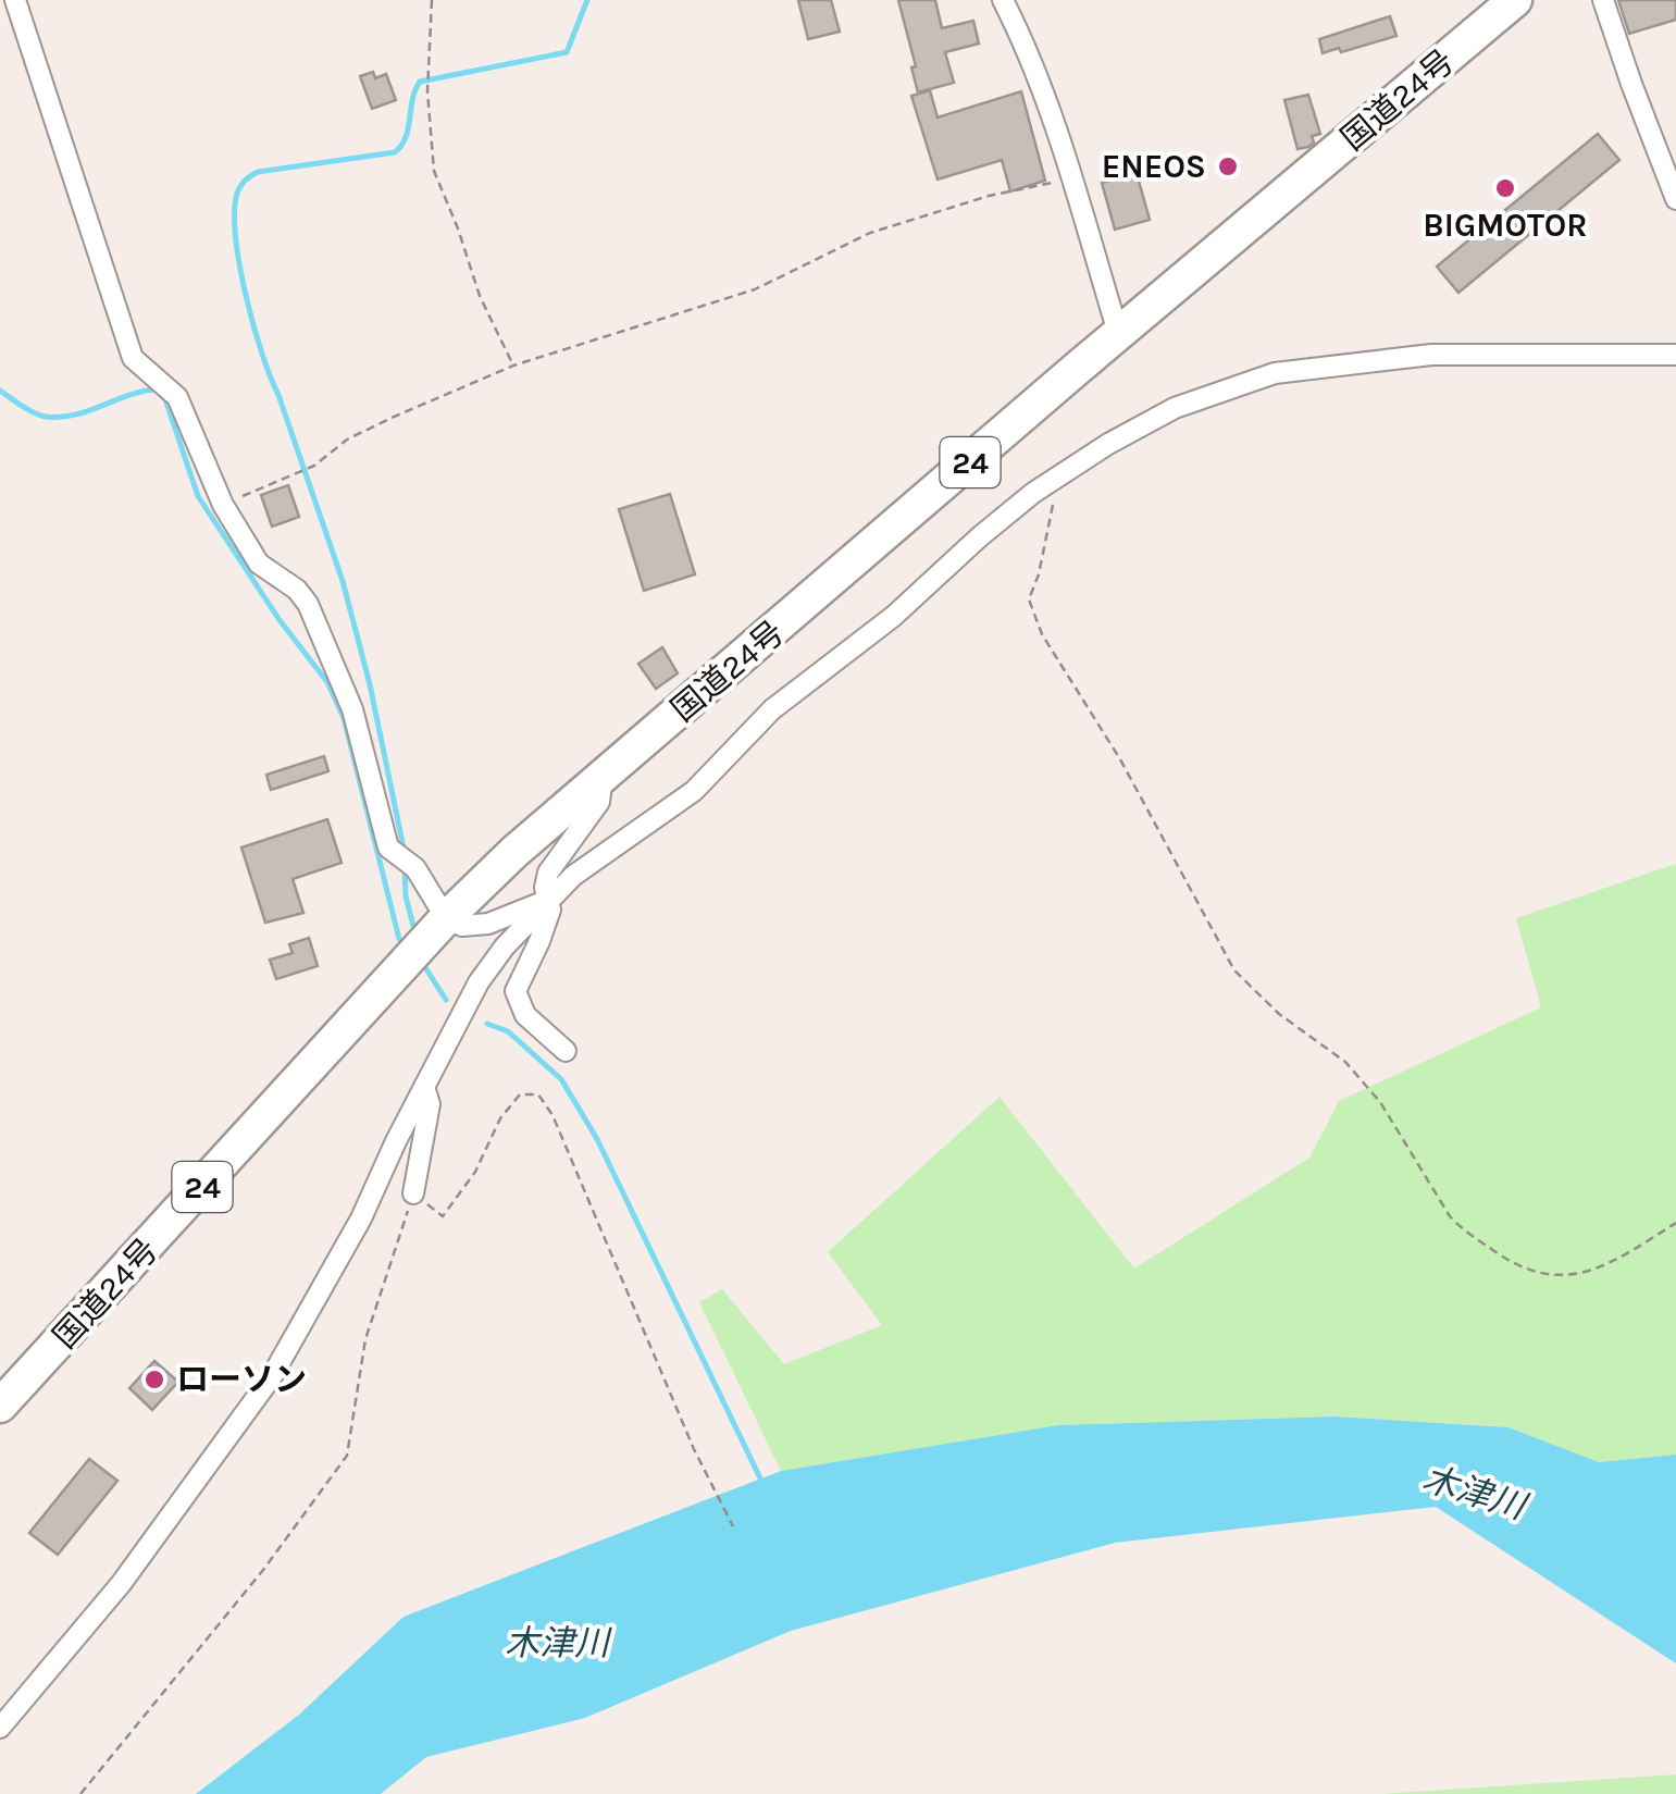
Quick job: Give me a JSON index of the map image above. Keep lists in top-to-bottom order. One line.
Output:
{"streets":{"highway":["国道24号","24"]},"water":["木津川"],"places":["ENEOS","BIGMOTOR","ローソン"]}
